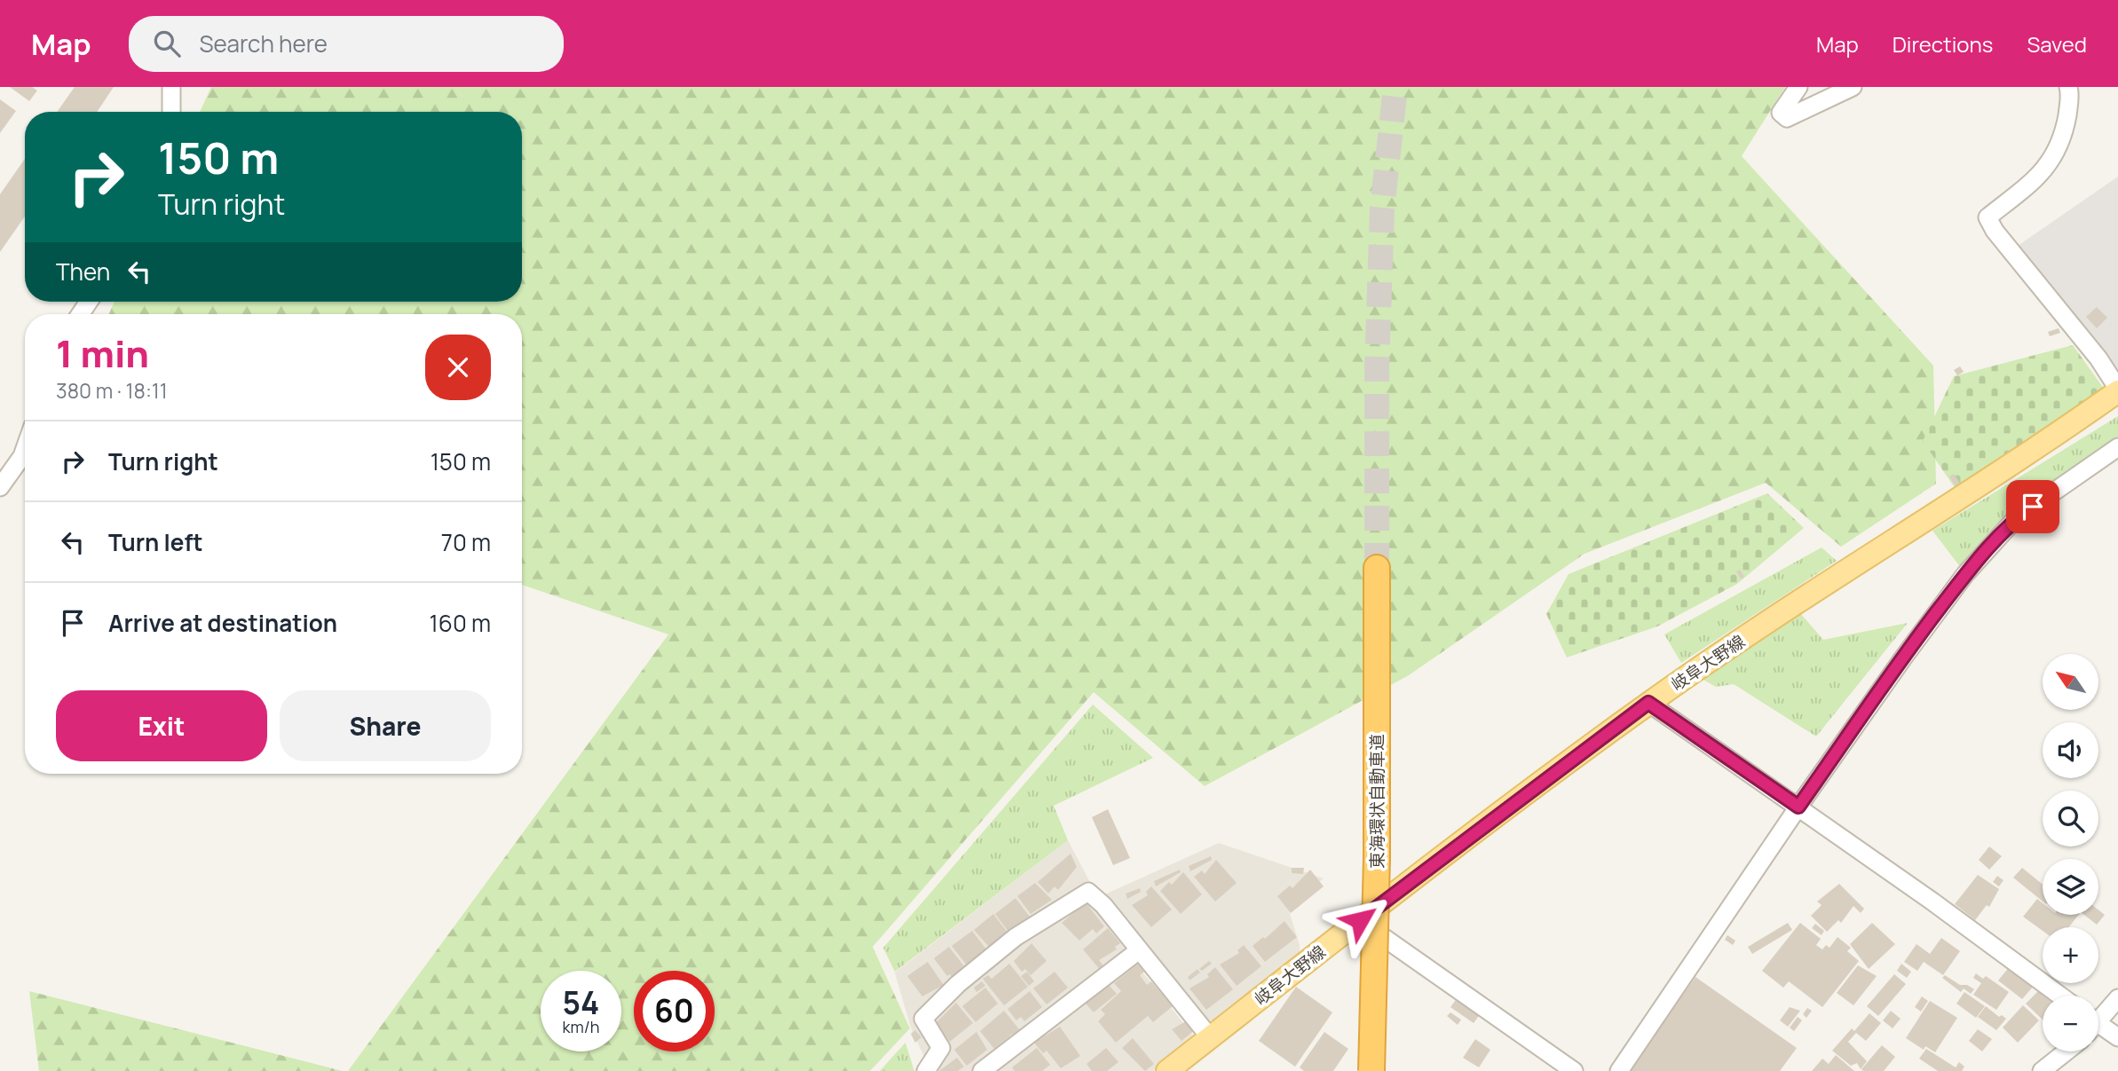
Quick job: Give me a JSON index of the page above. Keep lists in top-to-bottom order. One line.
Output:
{"streets":{"highway":["東海環状自動車道"],"main road":["岐阜大野線"]},"north":"top left","page":{"header":"Map","search":"Search here","nav":["Map","Directions","Saved"],"turn":["150 m","Turn right"],"then":"Then","heading":["1 min","380 m · 18:11"],"list":[{"name":"Turn right","value":"150 m"},{"name":"Turn left","value":"70 m"},{"name":"Arrive at destination","value":"160 m"}],"map_buttons":["+","−"],"buttons":["Exit","Share"],"speed":"54 km/h","limit":"60"}}
